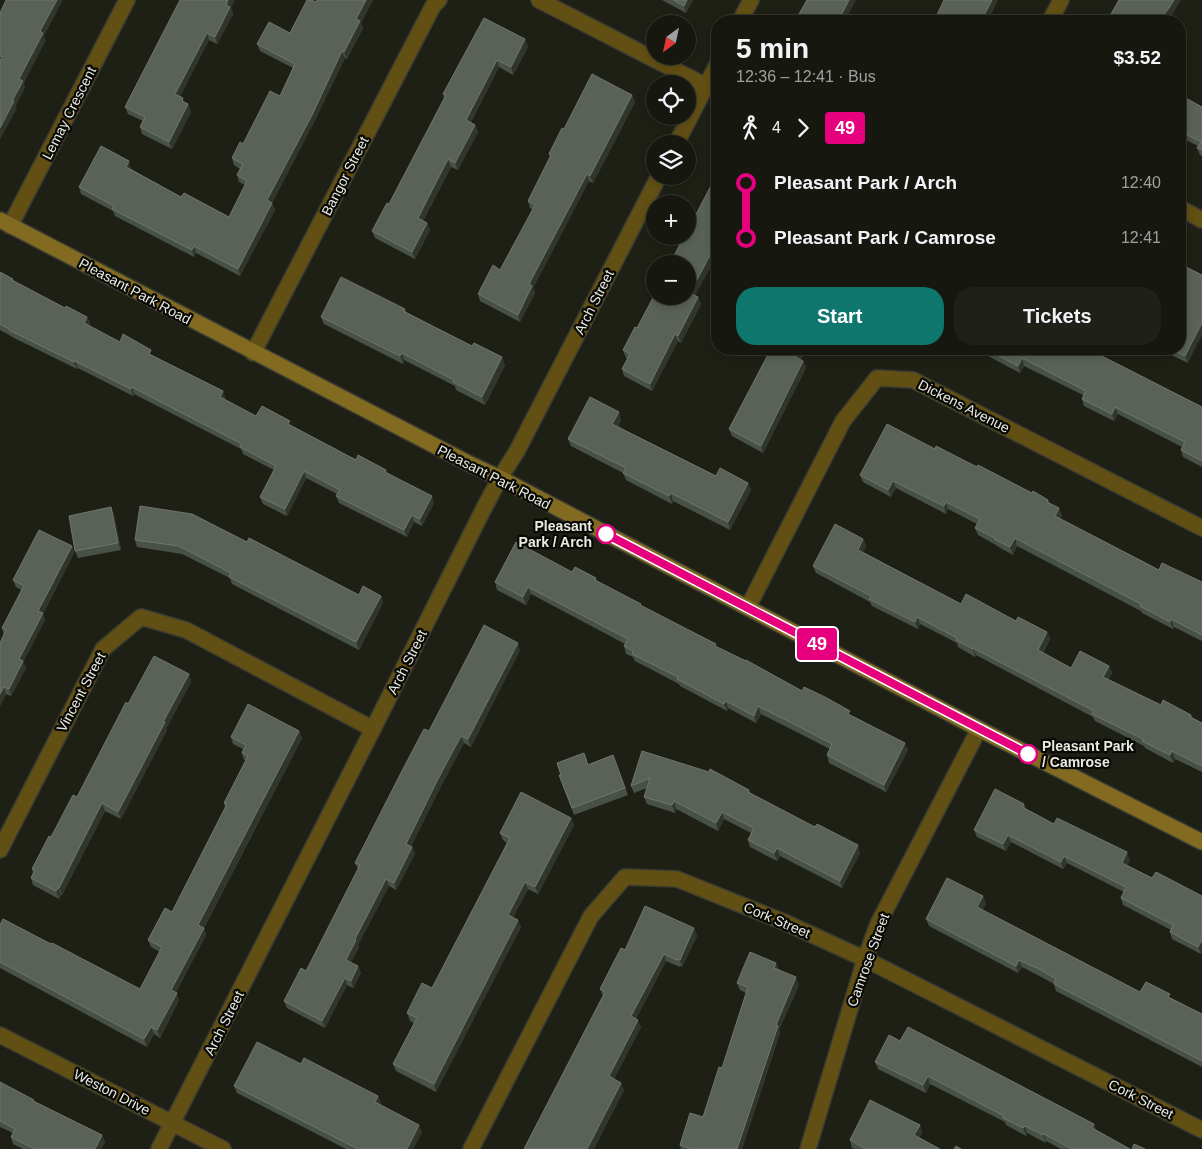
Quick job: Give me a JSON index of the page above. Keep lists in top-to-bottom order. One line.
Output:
{"streets":{"street":["Lemay Crescent","Bangor Street","Pleasant Park Road","Arch Street","Dickens Avenue","Vincent Street","Cork Street","Camrose Street","Weston Drive"]},"crossings":[["Lemay Crescent","Pleasant Park Road"],["Bangor Street","Pleasant Park Road"],["Pleasant Park Road","Arch Street"],["Pleasant Park Road","Dickens Avenue"],["Pleasant Park Road","Camrose Street"],["Arch Street","Vincent Street"],["Arch Street","Weston Drive"],["Cork Street","Camrose Street"]],"places":["Pleasant Park / Arch","Pleasant Park / Camrose"],"lines":["bus line 49"],"north":"bottom left","page":{"on_map":"49","map_buttons":["+","−"],"heading":["5 min","12:36 – 12:41 · Bus","$3.52"],"legs":["4","49"],"list":[{"name":"Pleasant Park / Arch","value":"12:40"},{"name":"Pleasant Park / Camrose","value":"12:41"}],"buttons":["Start","Tickets"]}}
